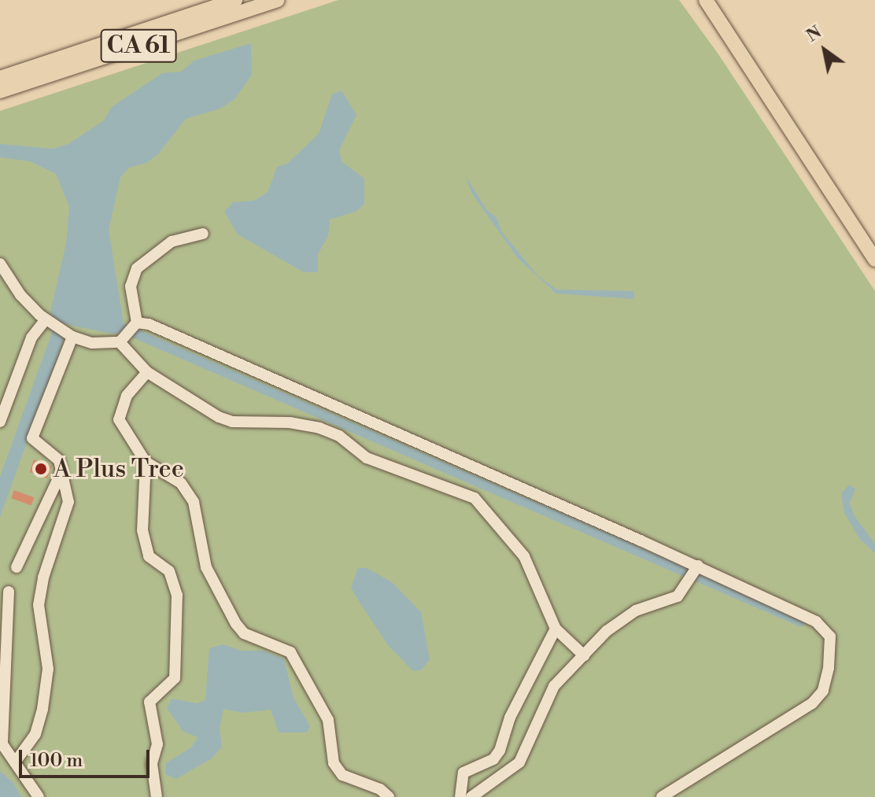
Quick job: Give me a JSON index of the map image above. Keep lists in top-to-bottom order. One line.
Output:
{"streets":{"main road":["CA 61"]},"places":["A Plus Tree"],"scale_bar":"100 m","north":"top left"}
